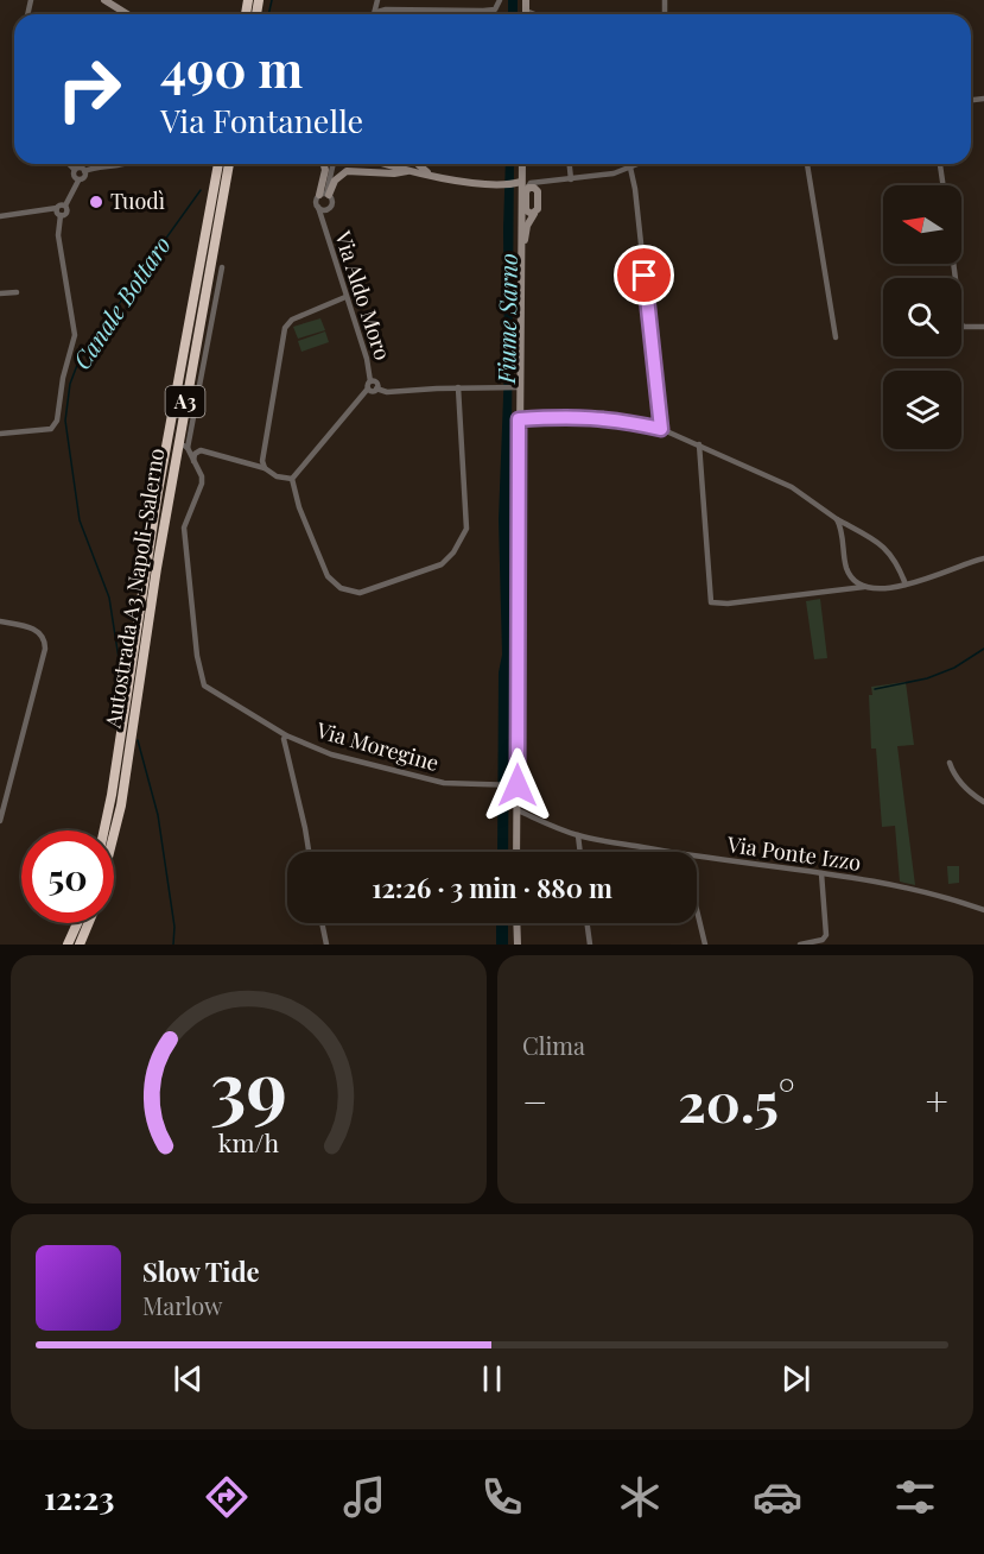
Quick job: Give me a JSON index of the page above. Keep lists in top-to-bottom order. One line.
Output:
{"streets":{"highway":["A3","Autostrada A3 Napoli-Salerno"],"street":["Via Aldo Moro","Via Moregine","Via Ponte Izzo"]},"water":["Canale Bottaro","Fiume Sarno"],"places":["Tuodì"],"north":"left","page":{"turn":["490 m","Via Fontanelle"],"limit":"50","trip":"12:26 · 3 min · 880 m","tile":"Clima","heat":["−","20.5°","+"],"song":["Slow Tide","Marlow"],"tabs":"12:23","gauge":["39","km/h"]}}
